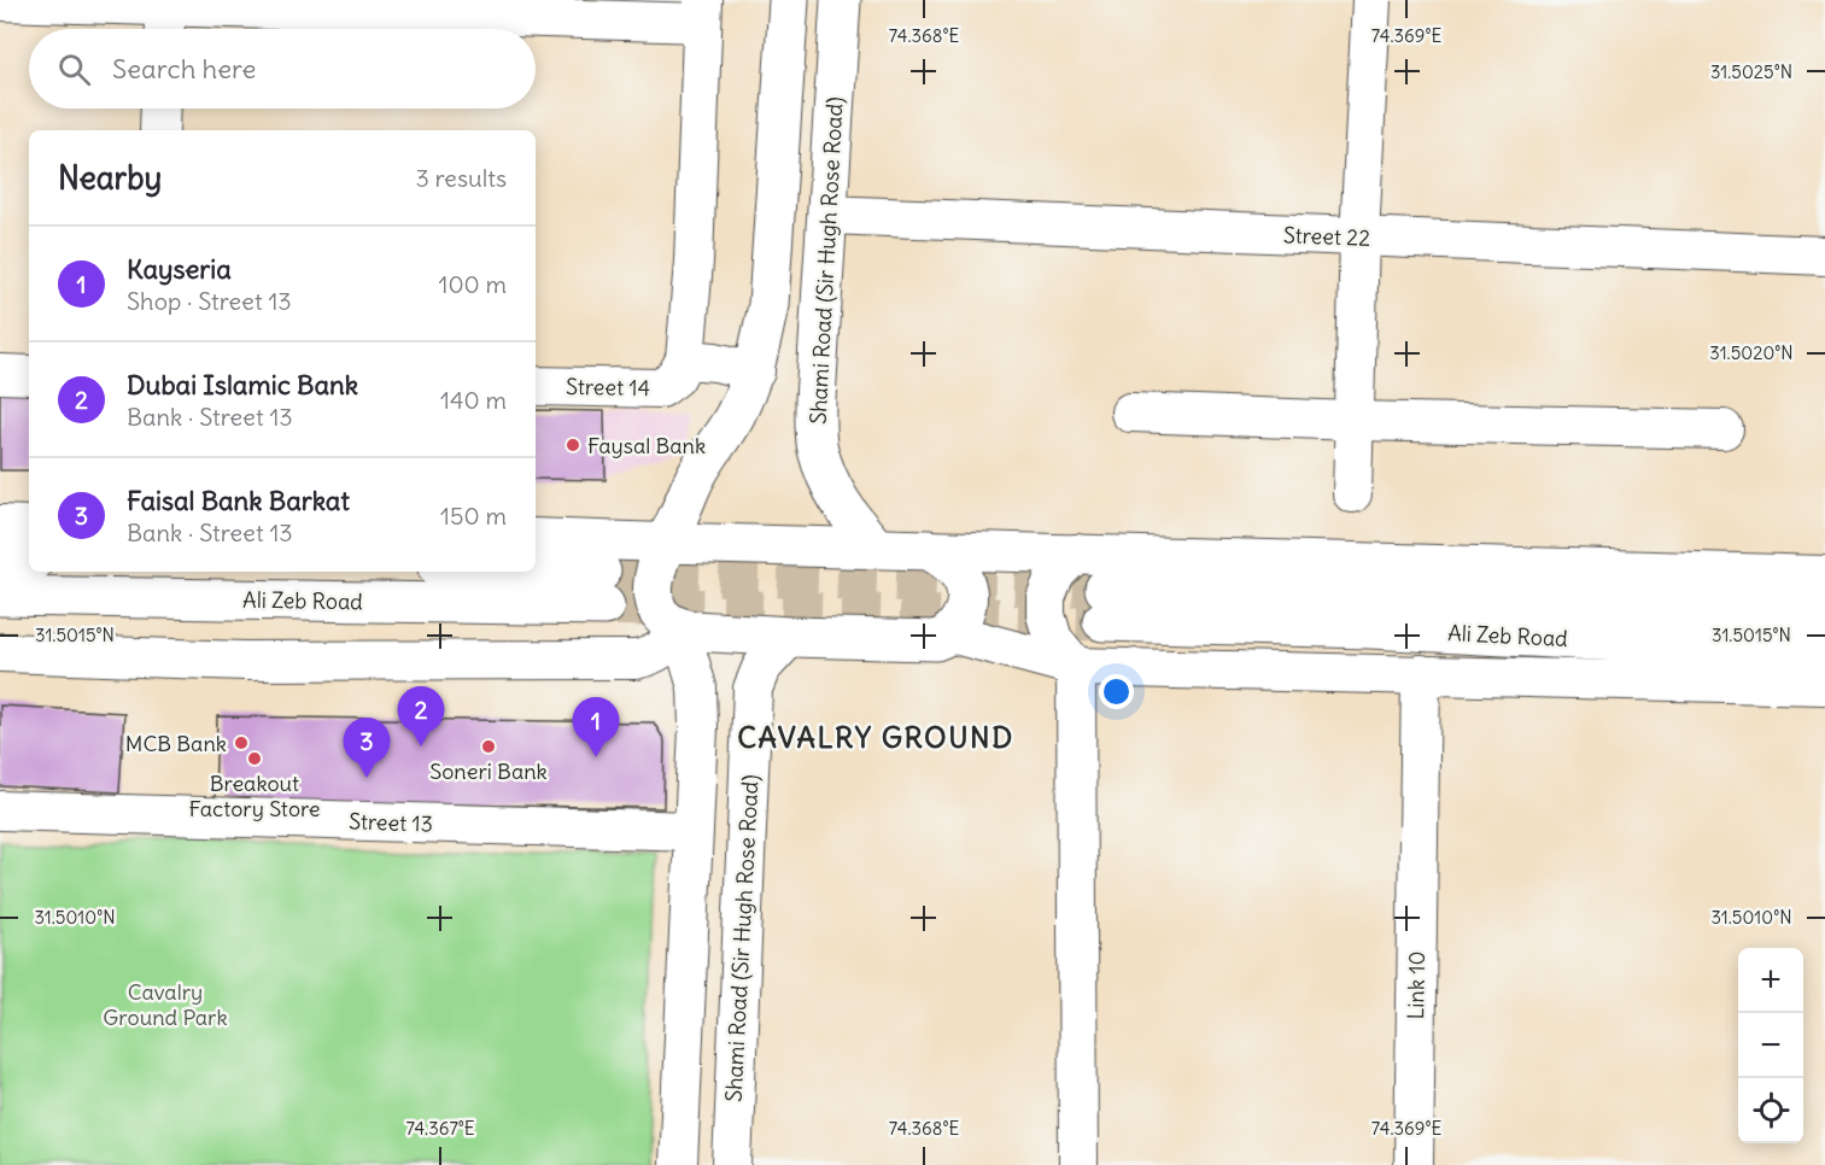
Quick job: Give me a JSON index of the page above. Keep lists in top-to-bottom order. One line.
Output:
{"streets":{"main road":["Shami Road (Sir Hugh Rose Road)","Ali Zeb Road"],"street":["Street 22","Street 14","Street 13","Link 10"]},"crossings":[["Street 22","Shami Road (Sir Hugh Rose Road)"]],"districts":["CAVALRY GROUND"],"parks":["Cavalry Ground Park"],"places":["Faysal Bank","MCB Bank","Soneri Bank","Breakout Factory Store"],"page":{"search":"Search here","heading":["Nearby","3 results"],"list":[{"mark":"1","name":"Kayseria","note":"Shop · Street 13","value":"100 m"},{"mark":"2","name":"Dubai Islamic Bank","note":"Bank · Street 13","value":"140 m"},{"mark":"3","name":"Faisal Bank Barkat","note":"Bank · Street 13","value":"150 m"}],"pins":["2","1","3"],"map_buttons":["+","−"]},"coordinates":["74.368°E","74.369°E","31.5025°N","31.5020°N","31.5015°N","31.5010°N","74.367°E"]}
